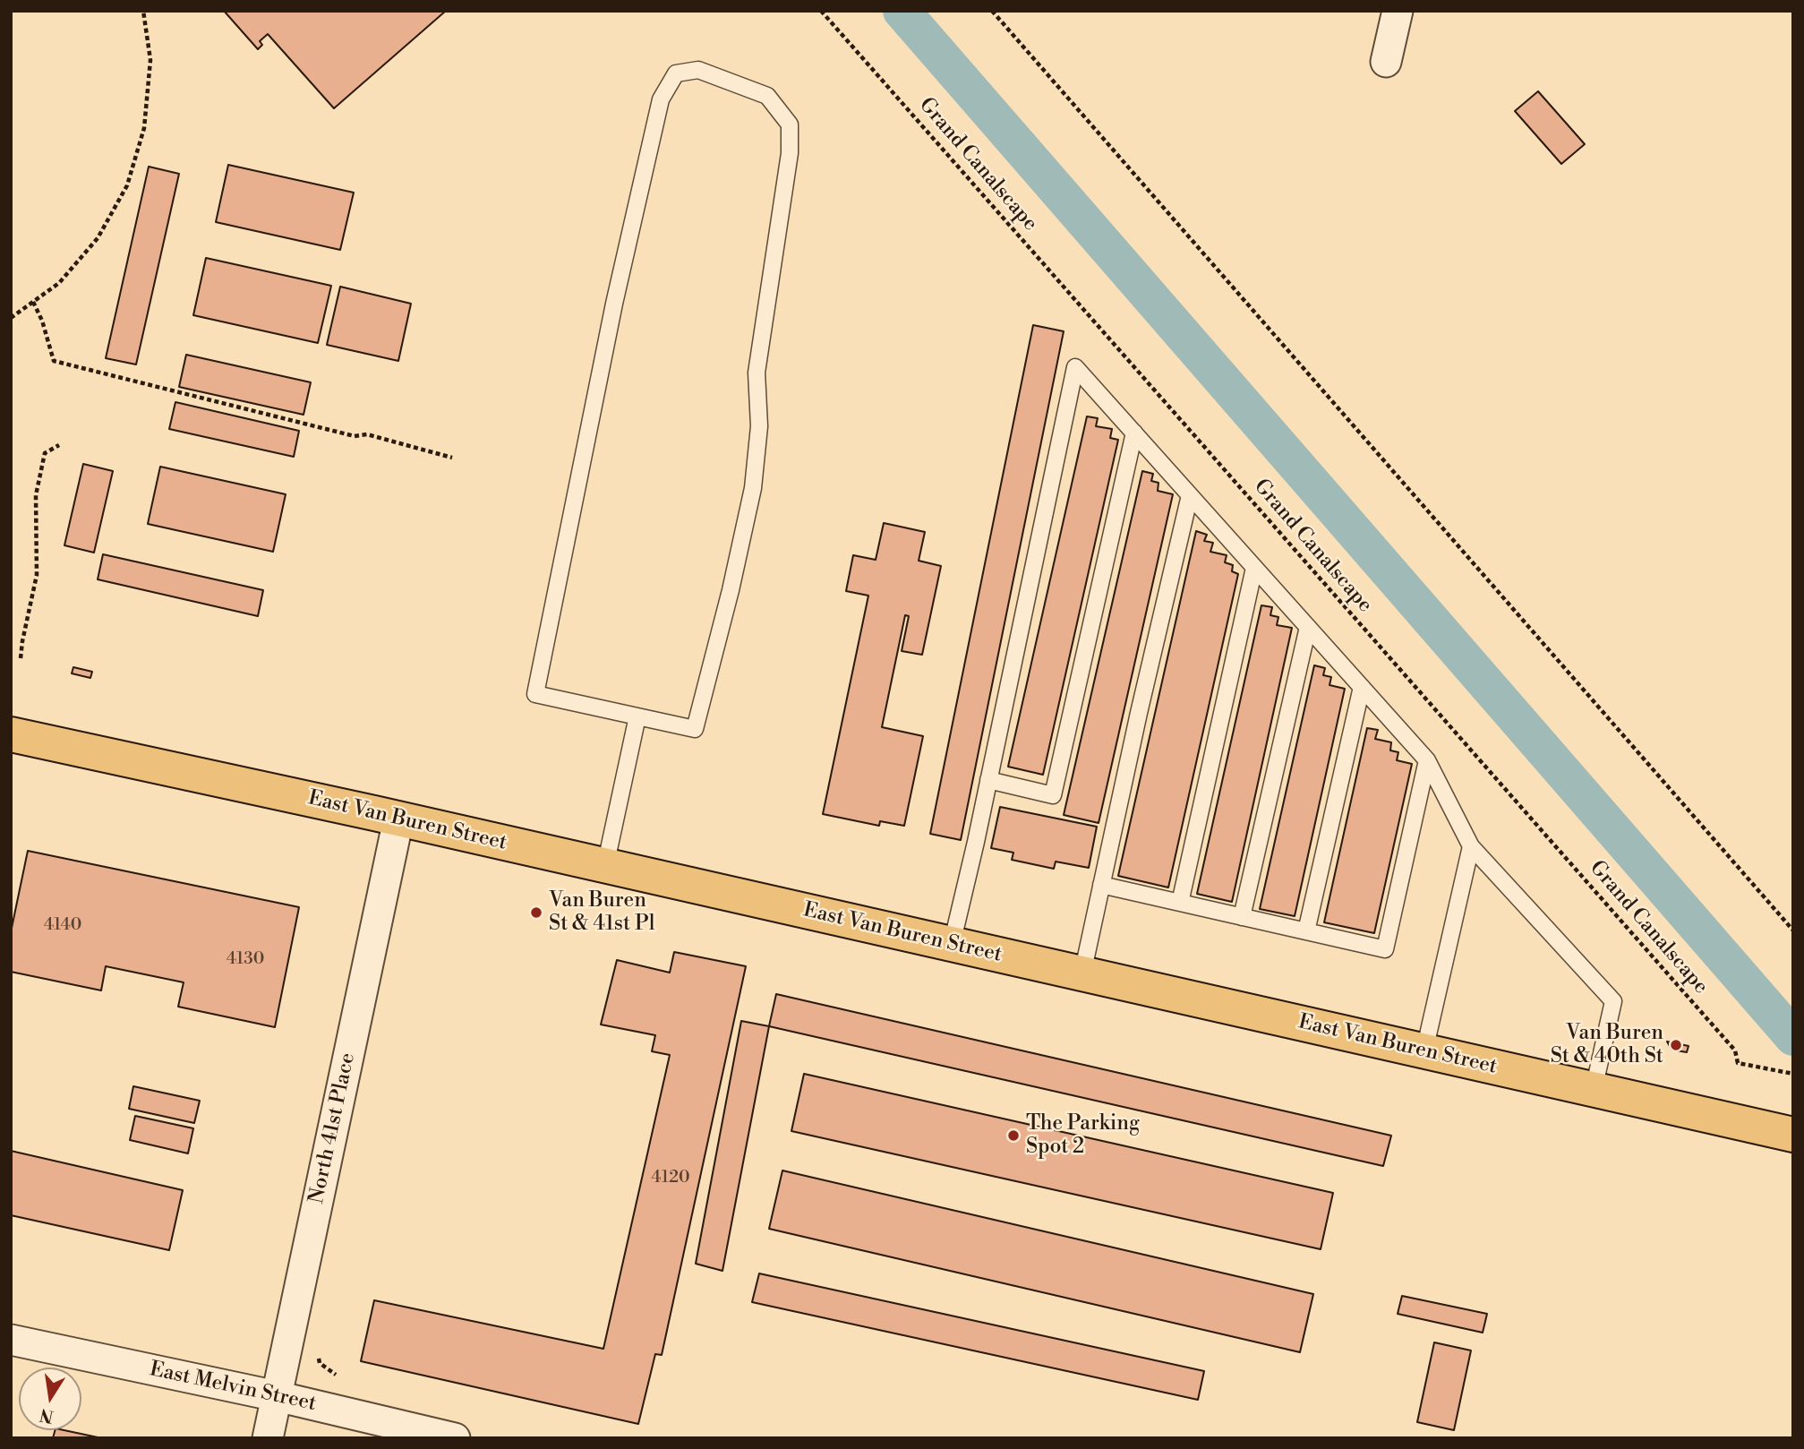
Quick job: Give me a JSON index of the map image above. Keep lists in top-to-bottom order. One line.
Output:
{"streets":{"main road":["East Van Buren Street"],"street":["North 41st Place","East Melvin Street"],"path":["Grand Canalscape"]},"crossings":[["East Van Buren Street","North 41st Place"],["North 41st Place","East Melvin Street"]],"places":["Van Buren St & 41st Pl","Van Buren St & 40th St","The Parking Spot 2"],"house_numbers":["4140","4130","4120"],"north":"bottom"}
